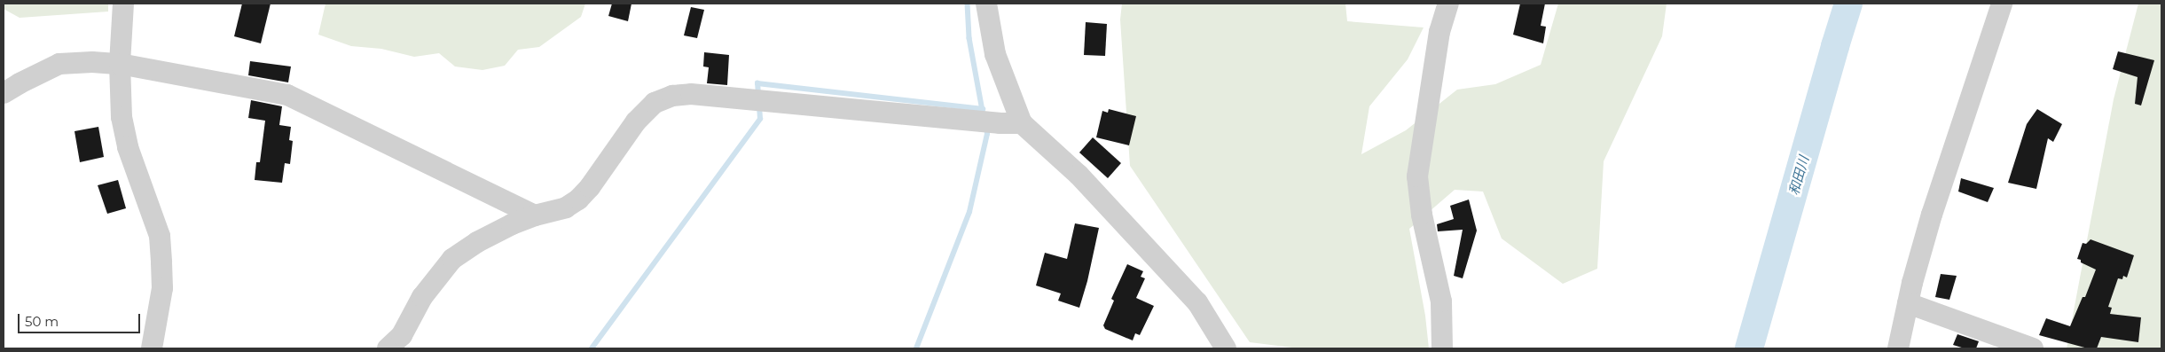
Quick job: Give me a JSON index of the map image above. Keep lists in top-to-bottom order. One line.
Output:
{"water":["和田川"],"scale_bar":"50 m"}
